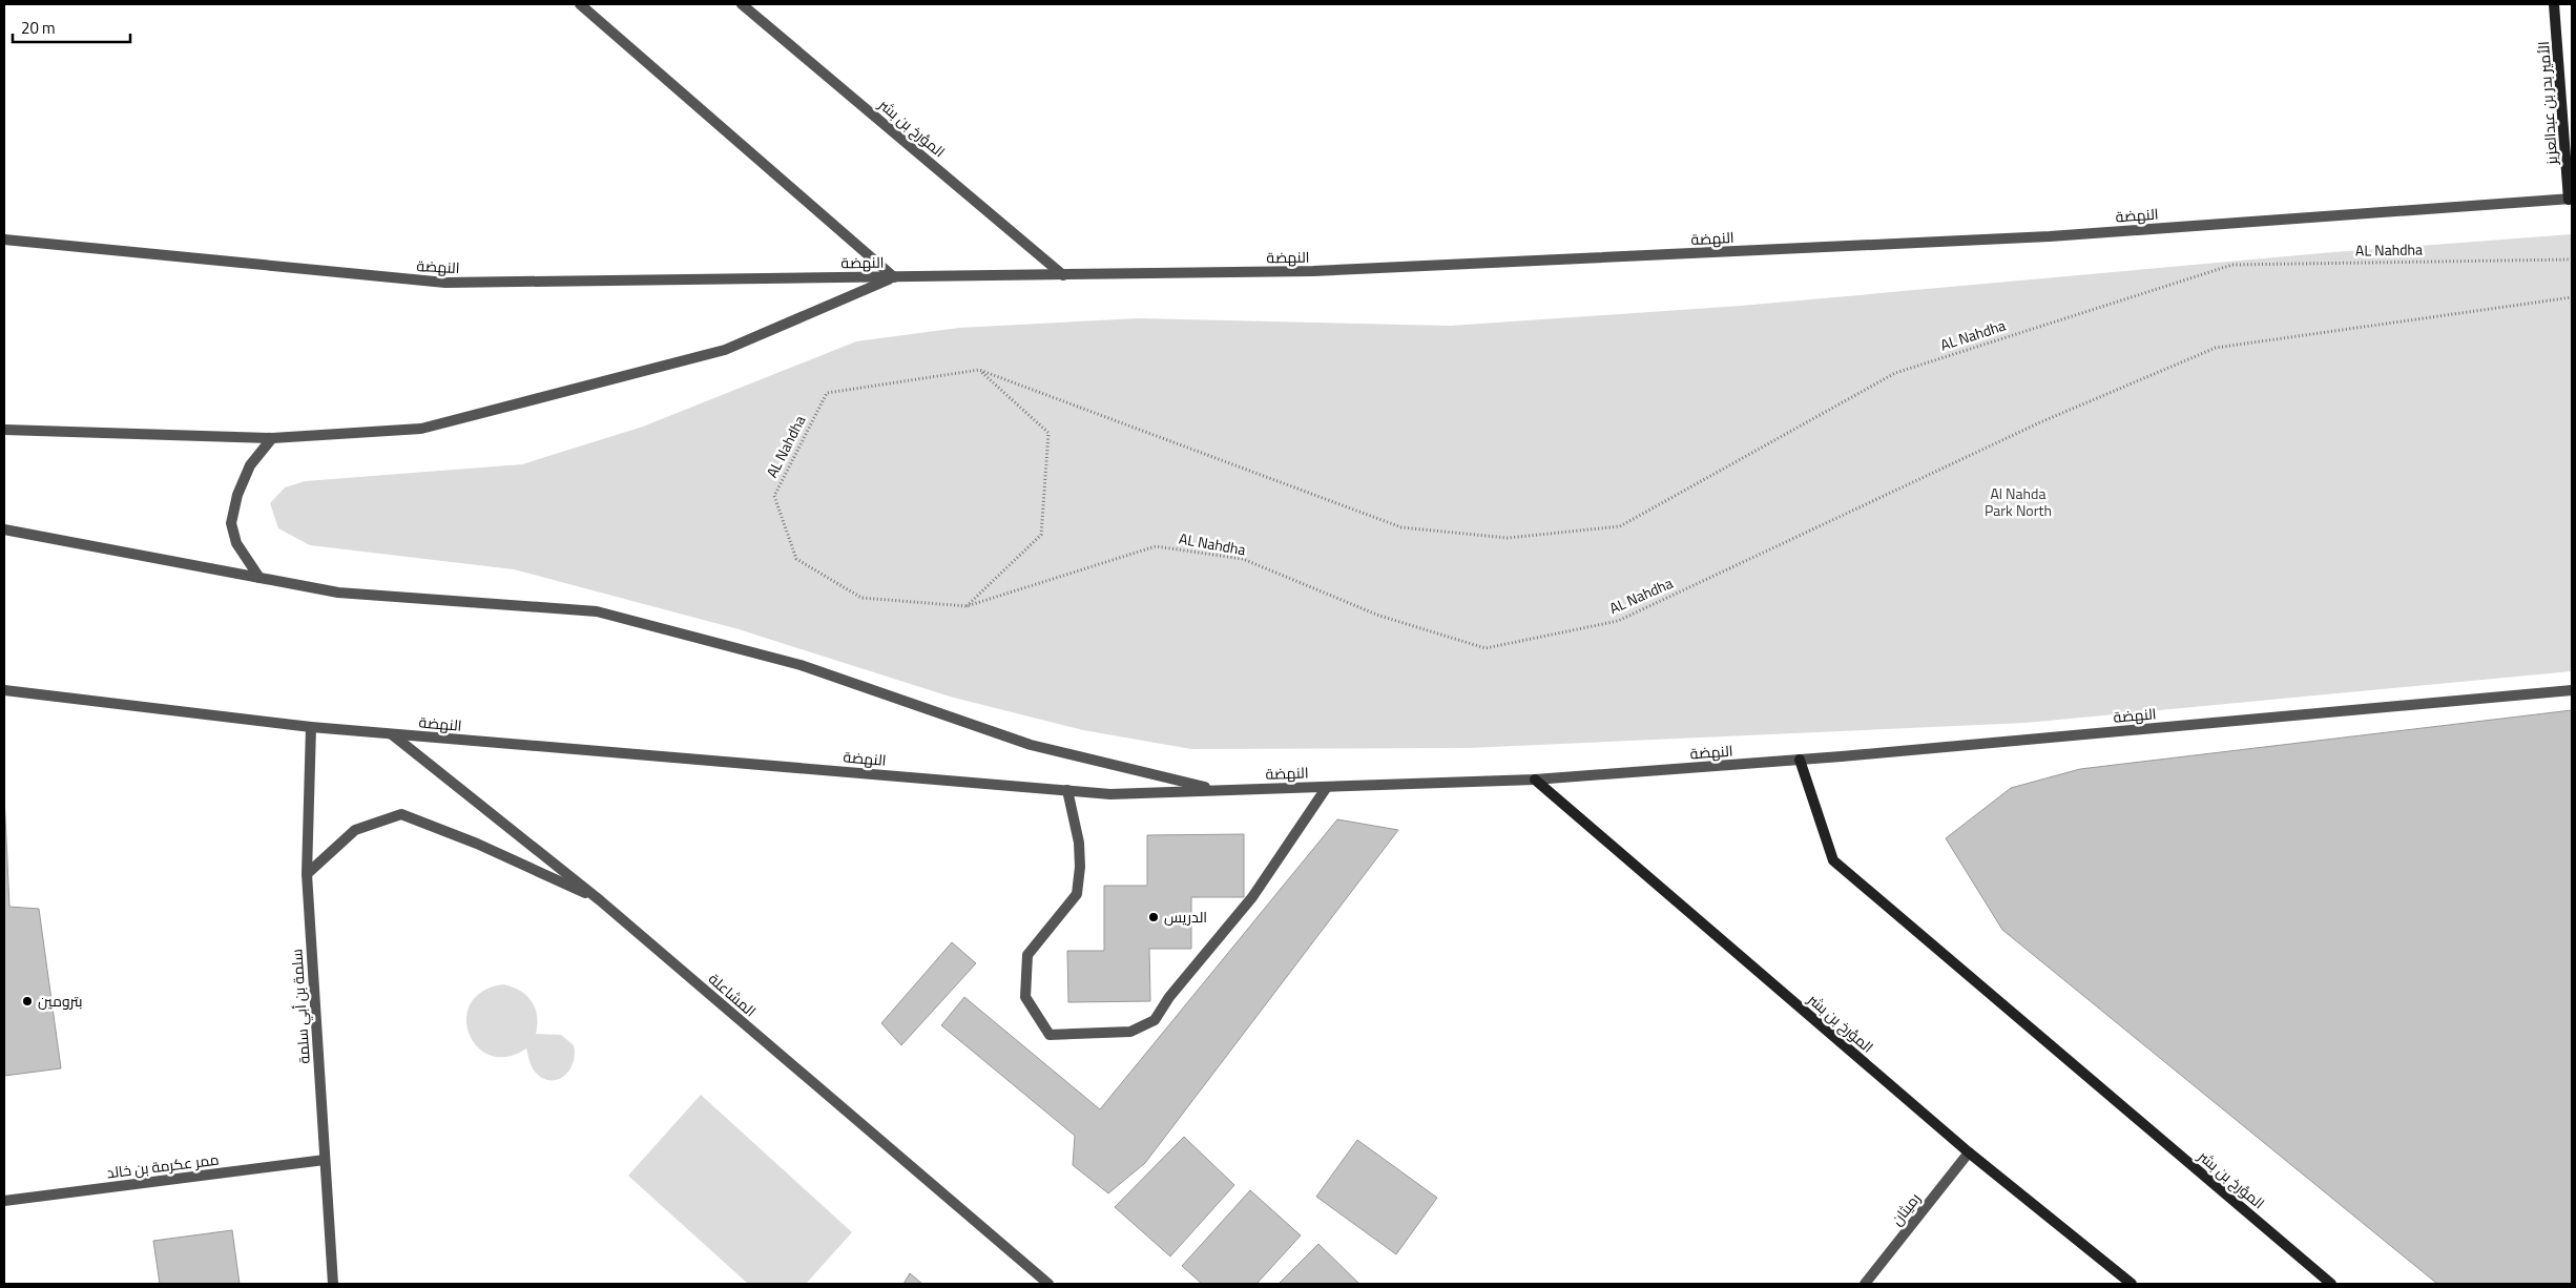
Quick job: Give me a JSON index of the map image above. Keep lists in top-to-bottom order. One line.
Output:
{"streets":{"street":["الأمير بدر بن عبدالعزيز","المؤرخ بن بشر","النهضة","المشاعلة","سلمة بن أبي سلمة","ممر عكرمة بن خالد","رميثان"],"path":["AL Nahdha"]},"crossings":[["الأمير بدر بن عبدالعزيز","النهضة"],["المؤرخ بن بشر","النهضة"],["المؤرخ بن بشر","رميثان"],["النهضة","المشاعلة"],["النهضة","سلمة بن أبي سلمة"],["سلمة بن أبي سلمة","ممر عكرمة بن خالد"]],"parks":["Al Nahda Park North"],"places":["الدريس","بترومين"],"scale_bar":"20 m"}
